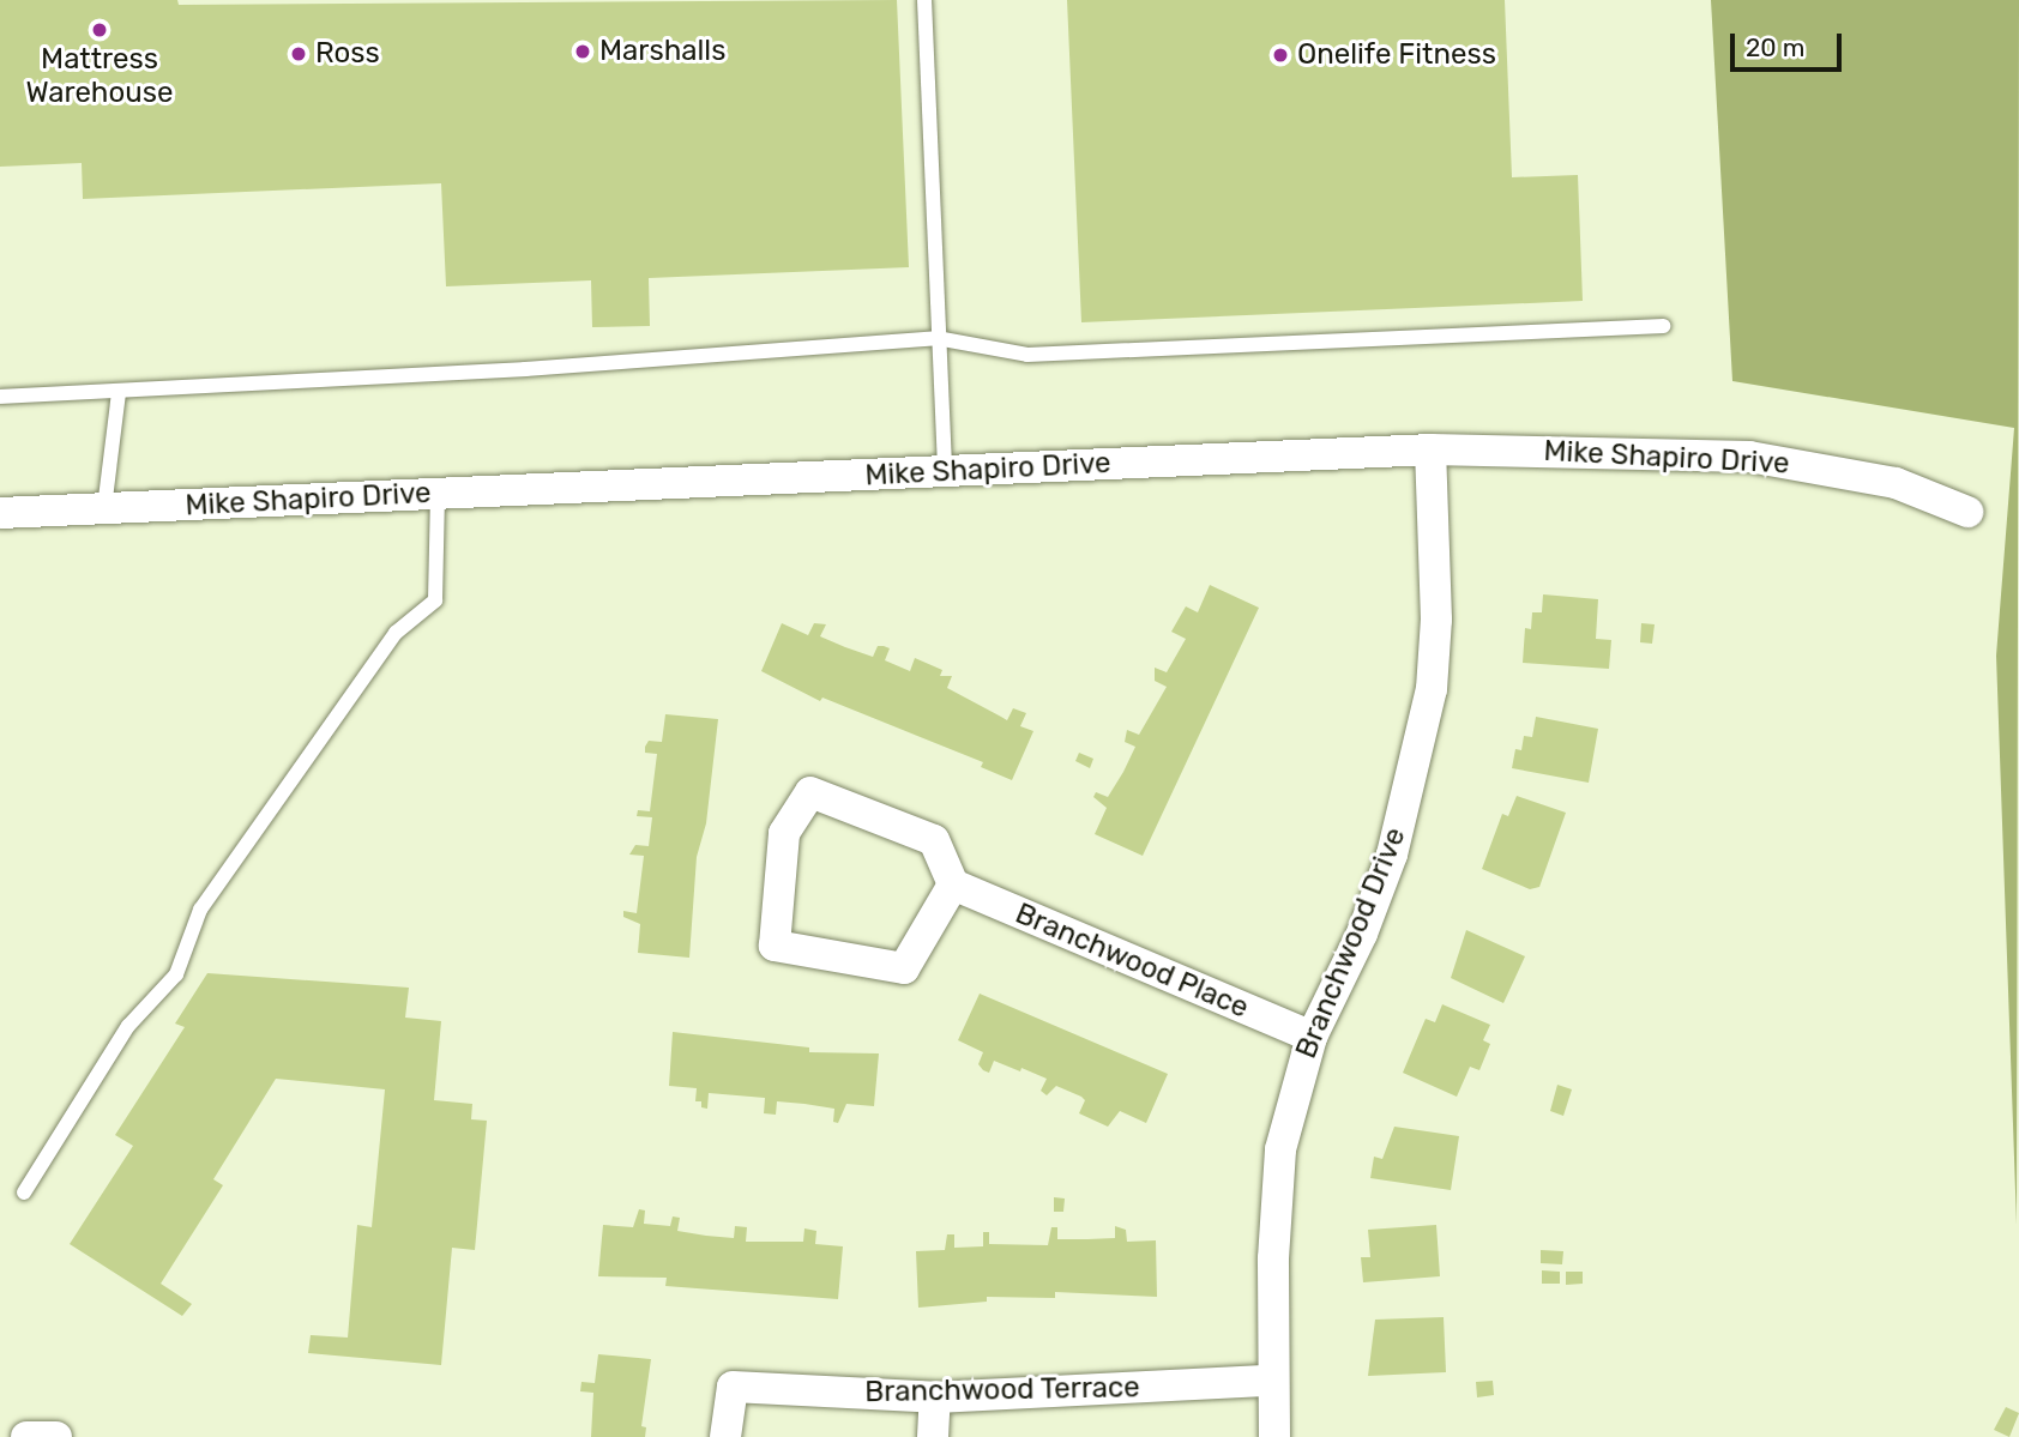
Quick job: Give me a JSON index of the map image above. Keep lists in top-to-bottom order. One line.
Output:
{"streets":{"street":["Mike Shapiro Drive","Branchwood Drive","Branchwood Place","Branchwood Terrace"]},"crossings":[["Mike Shapiro Drive","Branchwood Drive"],["Branchwood Drive","Branchwood Place"],["Branchwood Drive","Branchwood Terrace"]],"places":["Mattress Warehouse","Marshalls","Ross","Onelife Fitness"],"scale_bar":"20 m"}
